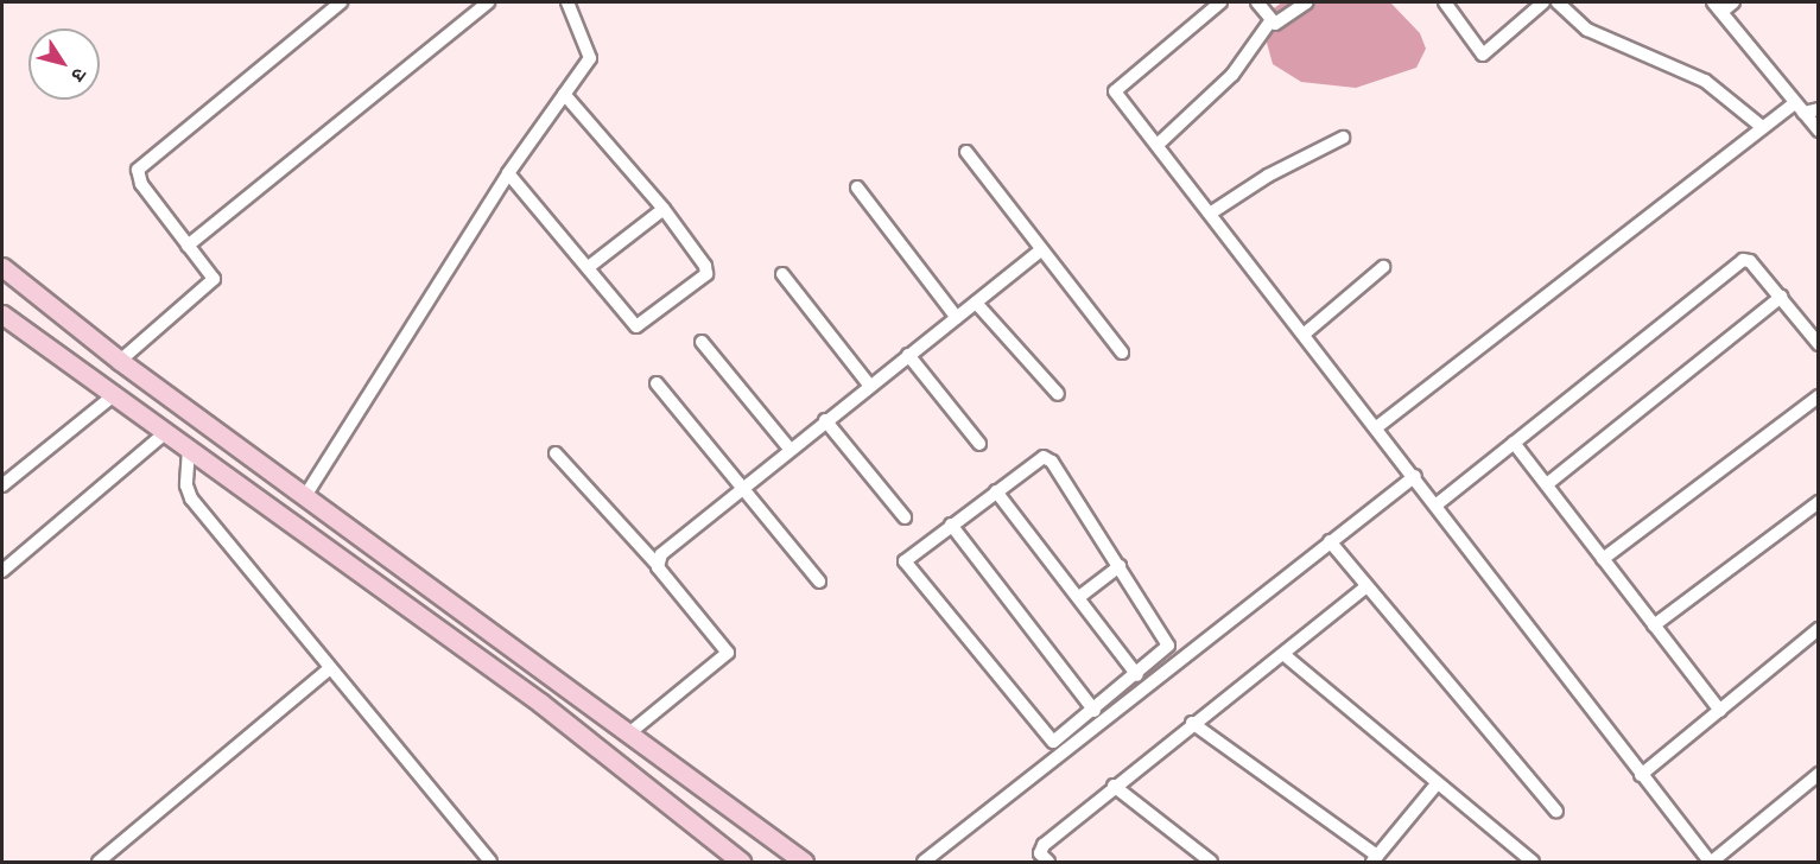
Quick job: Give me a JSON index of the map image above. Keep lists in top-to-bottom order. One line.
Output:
{"north":"bottom right"}
